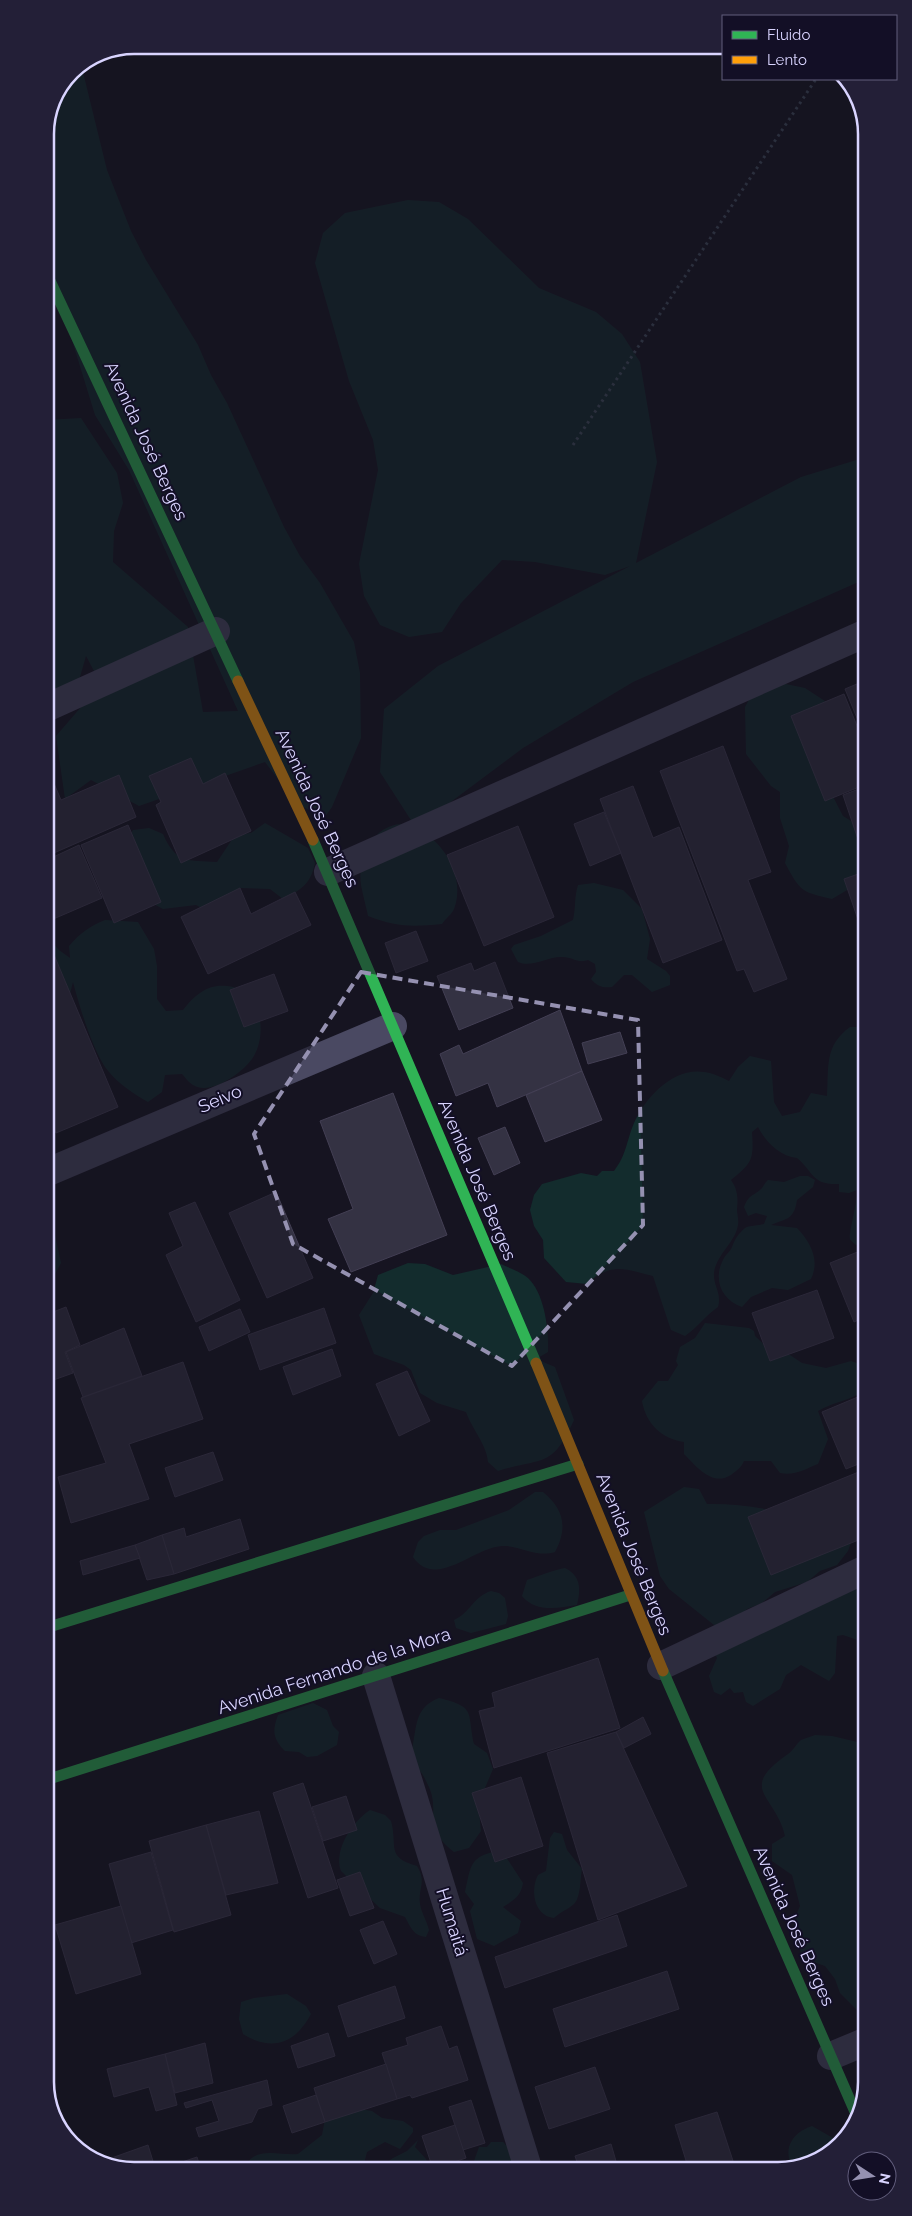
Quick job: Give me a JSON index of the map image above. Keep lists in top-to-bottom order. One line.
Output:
{"streets":{"main road":["Avenida José Berges","Avenida Fernando de la Mora"],"street":["Seivo","Humaitá"]},"crossings":[["Avenida José Berges","Seivo"],["Avenida José Berges","Avenida Fernando de la Mora"],["Avenida Fernando de la Mora","Humaitá"]],"legend":["Fluido","Lento"],"north":"right"}
